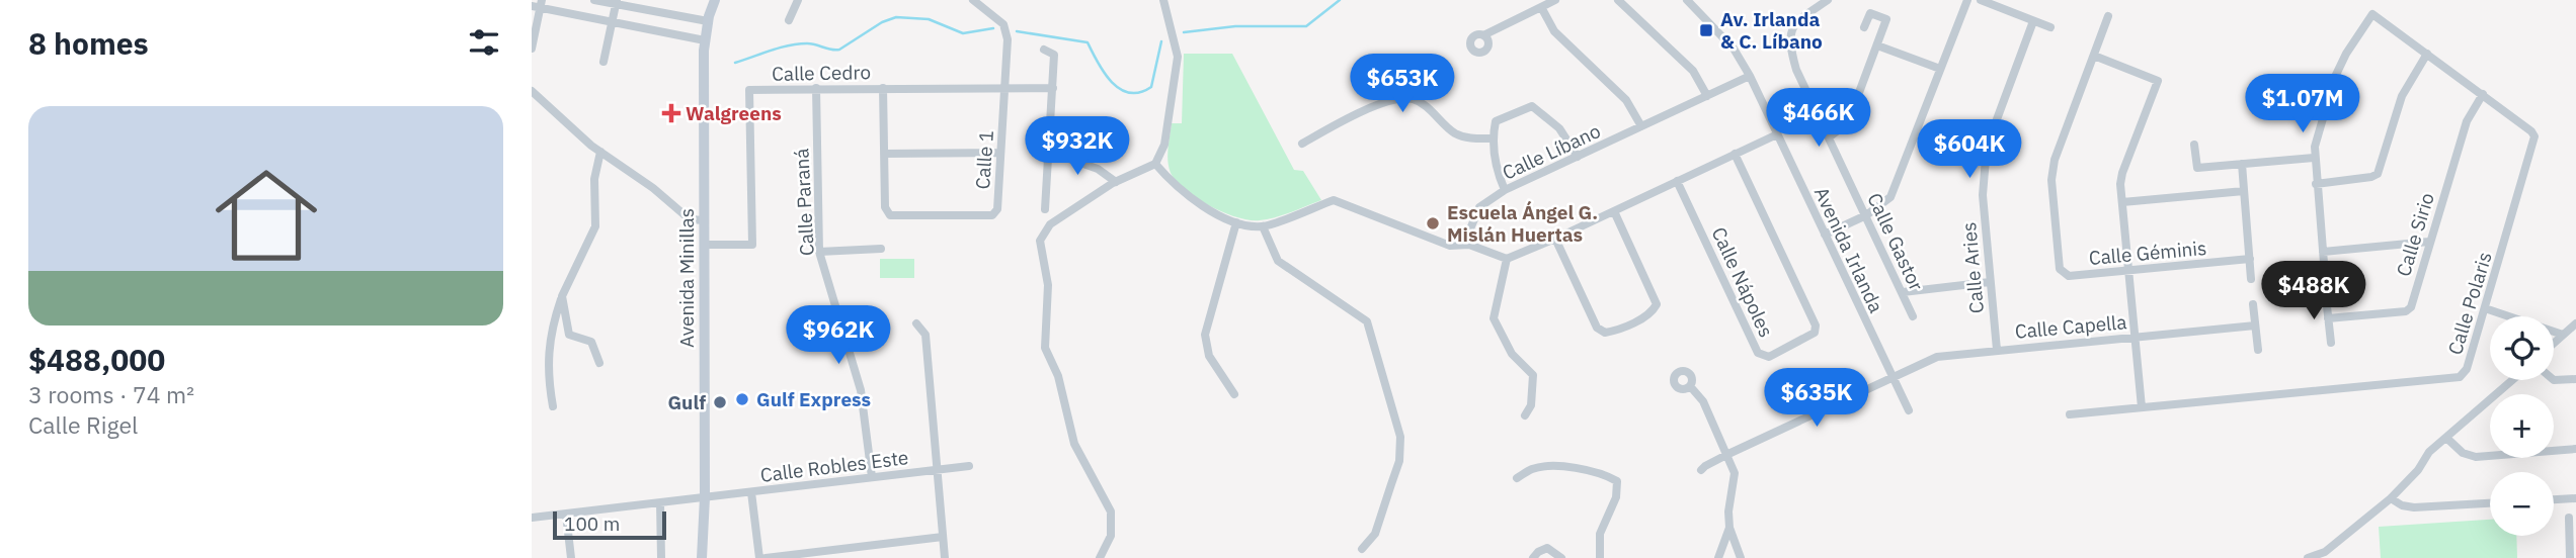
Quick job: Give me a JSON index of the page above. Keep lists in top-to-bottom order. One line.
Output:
{"streets":{"street":["Calle Cedro","Calle Líbano","Calle 1","Calle Paraná","Calle Sirio","Calle Gastor","Avenida Irlanda","Calle Géminis","Calle Aries","Avenida Minillas","Calle Nápoles","Calle Polaris","Calle Capella","Calle Robles Este"]},"crossings":[["Calle Cedro","Calle 1"],["Calle Cedro","Calle Paraná"],["Calle Cedro","Avenida Minillas"],["Calle Líbano","Avenida Irlanda"],["Calle Paraná","Calle Robles Este"],["Calle Sirio","Calle Polaris"],["Avenida Irlanda","Calle Capella"],["Calle Aries","Calle Capella"],["Avenida Minillas","Calle Robles Este"]],"places":{"transit":["Av. Irlanda & C. Líbano"],"health":["Walgreens"],"other":["Escuela Ángel G. Mislán Huertas","Gulf Express","Gulf"]},"scale_bar":"100 m","page":{"heading":"8 homes","price":["$653K","$1.07M","$466K","$932K","$604K","$488K","$962K","$635K"],"list":[{"name":"$488,000","note":"3 rooms · 74 m² · Calle Rigel"}],"map_buttons":["+","−"],"scale":"100 m"}}
